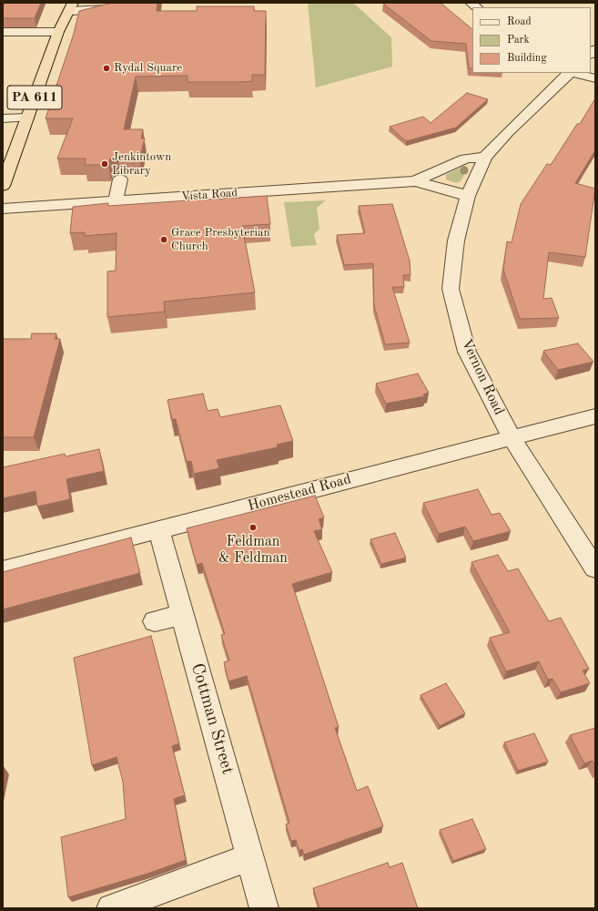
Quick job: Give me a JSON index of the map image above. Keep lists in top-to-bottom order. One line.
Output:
{"streets":{"highway":["PA 611"],"street":["Vista Road","Vernon Road","Homestead Road","Cottman Street"]},"crossings":[["Vista Road","Vernon Road"],["Vernon Road","Homestead Road"],["Homestead Road","Cottman Street"]],"places":["Rydal Square","Jenkintown Library","Grace Presbyterian Church","Feldman & Feldman"],"legend":["Road","Park","Building"]}
